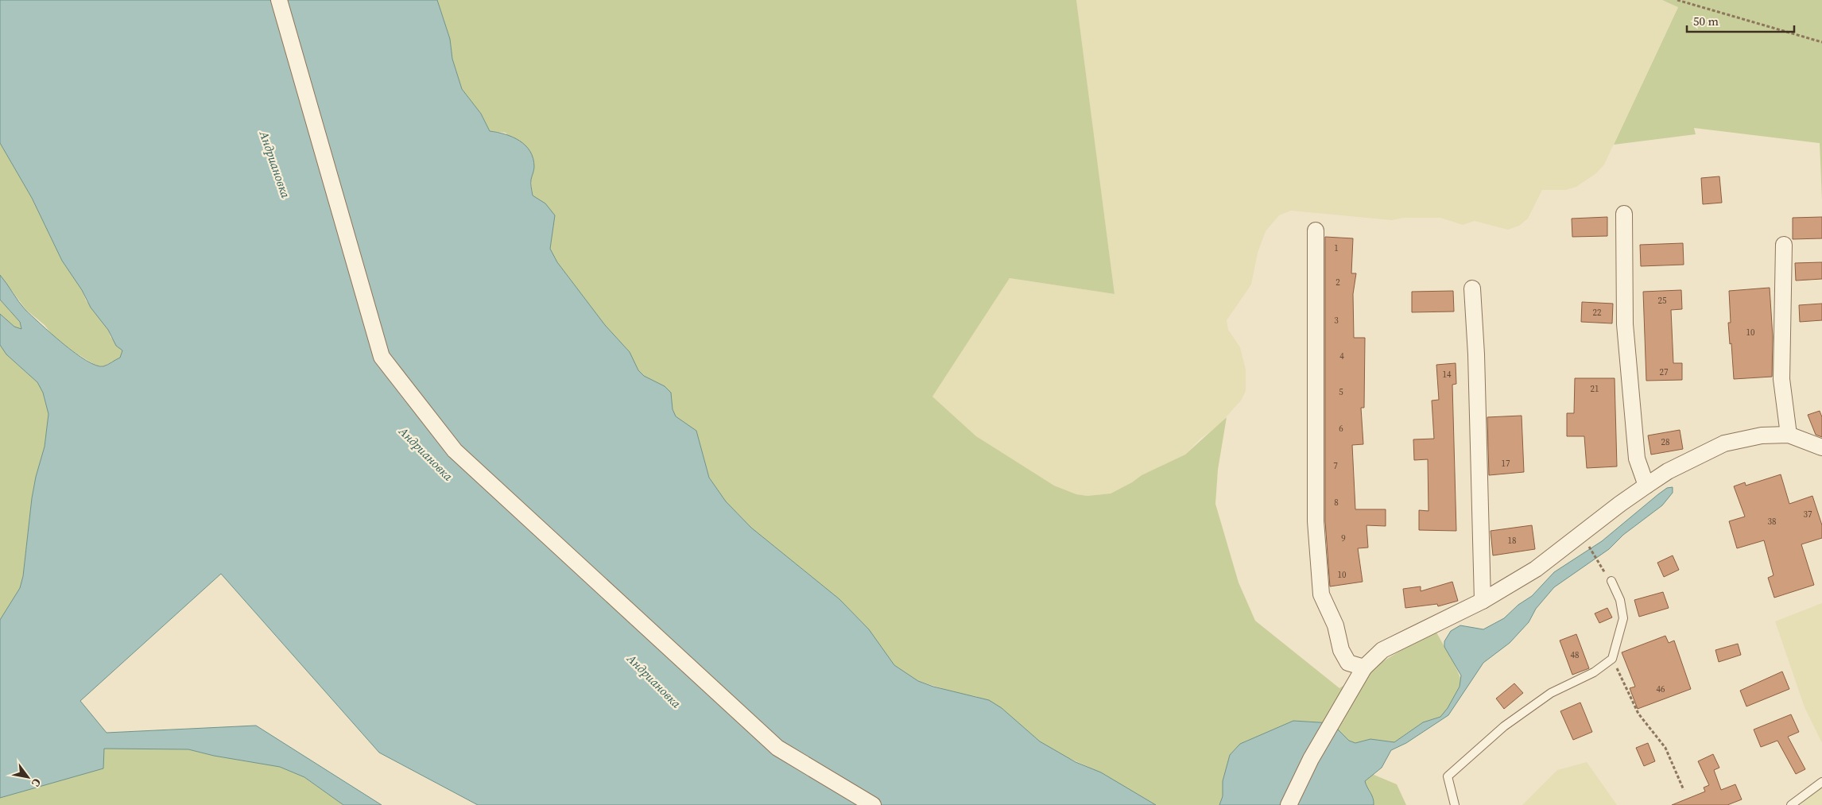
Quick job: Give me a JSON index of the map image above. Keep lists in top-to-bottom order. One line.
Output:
{"water":["Андриановка"],"house_numbers":["1","2","25","22","3","10","4","27","14","21","5","6","28","17","7","8","37","38","9","18","10","48","46"],"scale_bar":"50 m","north":"bottom right"}
